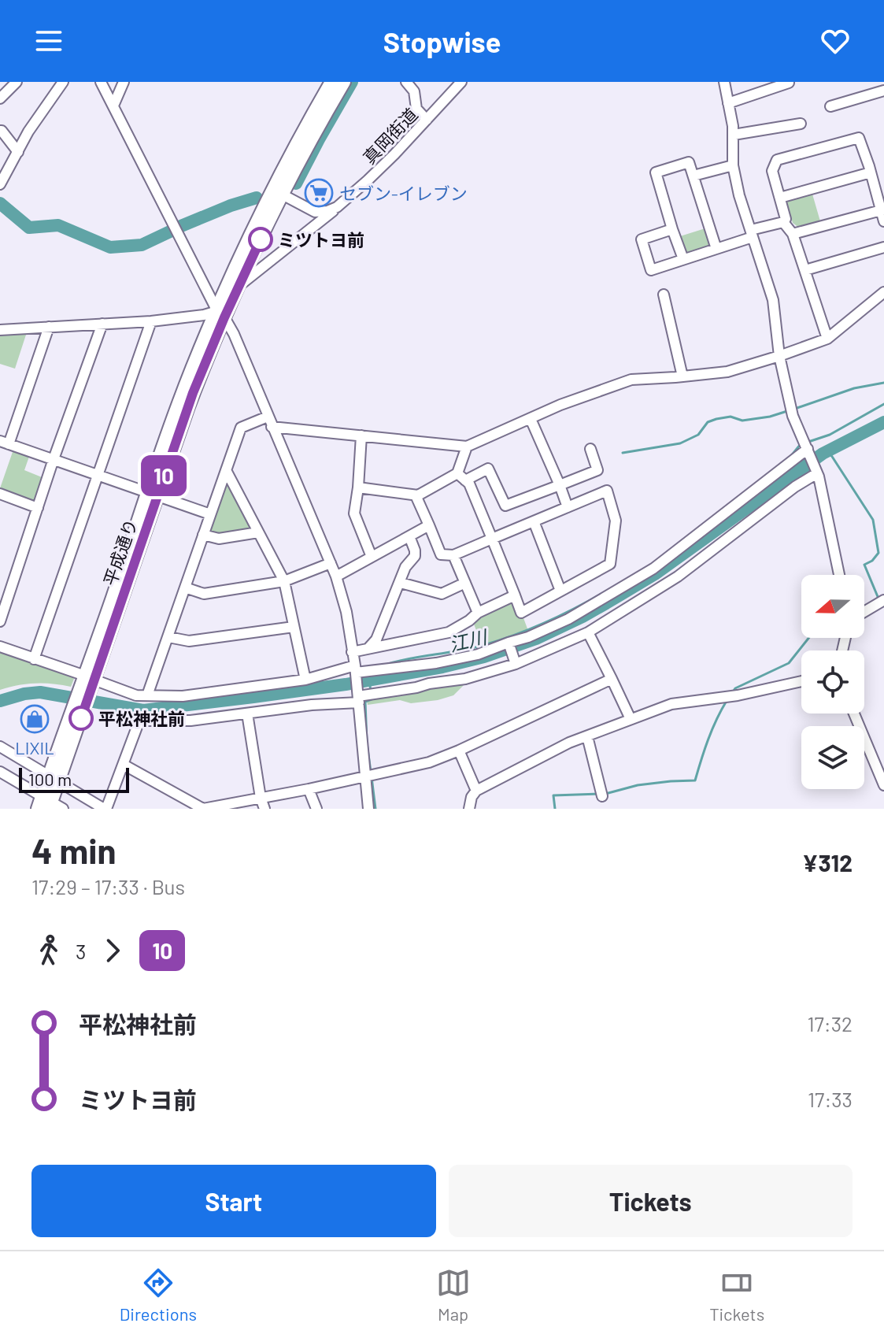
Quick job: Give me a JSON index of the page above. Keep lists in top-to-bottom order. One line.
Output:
{"streets":{"main road":["平成通り"],"street":["真岡街道"]},"crossings":[["真岡街道","平成通り"]],"water":["江川"],"places":{"supermarket":["セブン-イレブン"],"other":["ミツトヨ前","平松神社前"],"shop":["LIXIL"]},"lines":["bus line 10"],"scale_bar":"100 m","north":"left","page":{"header":"Stopwise","on_map":"10","scale":"100 m","heading":["4 min","17:29 – 17:33 · Bus","¥312"],"legs":["3","10"],"list":[{"name":"平松神社前","value":"17:32"},{"name":"ミツトヨ前","value":"17:33"}],"buttons":["Start","Tickets"],"tabs":["Directions","Map","Tickets"]}}
